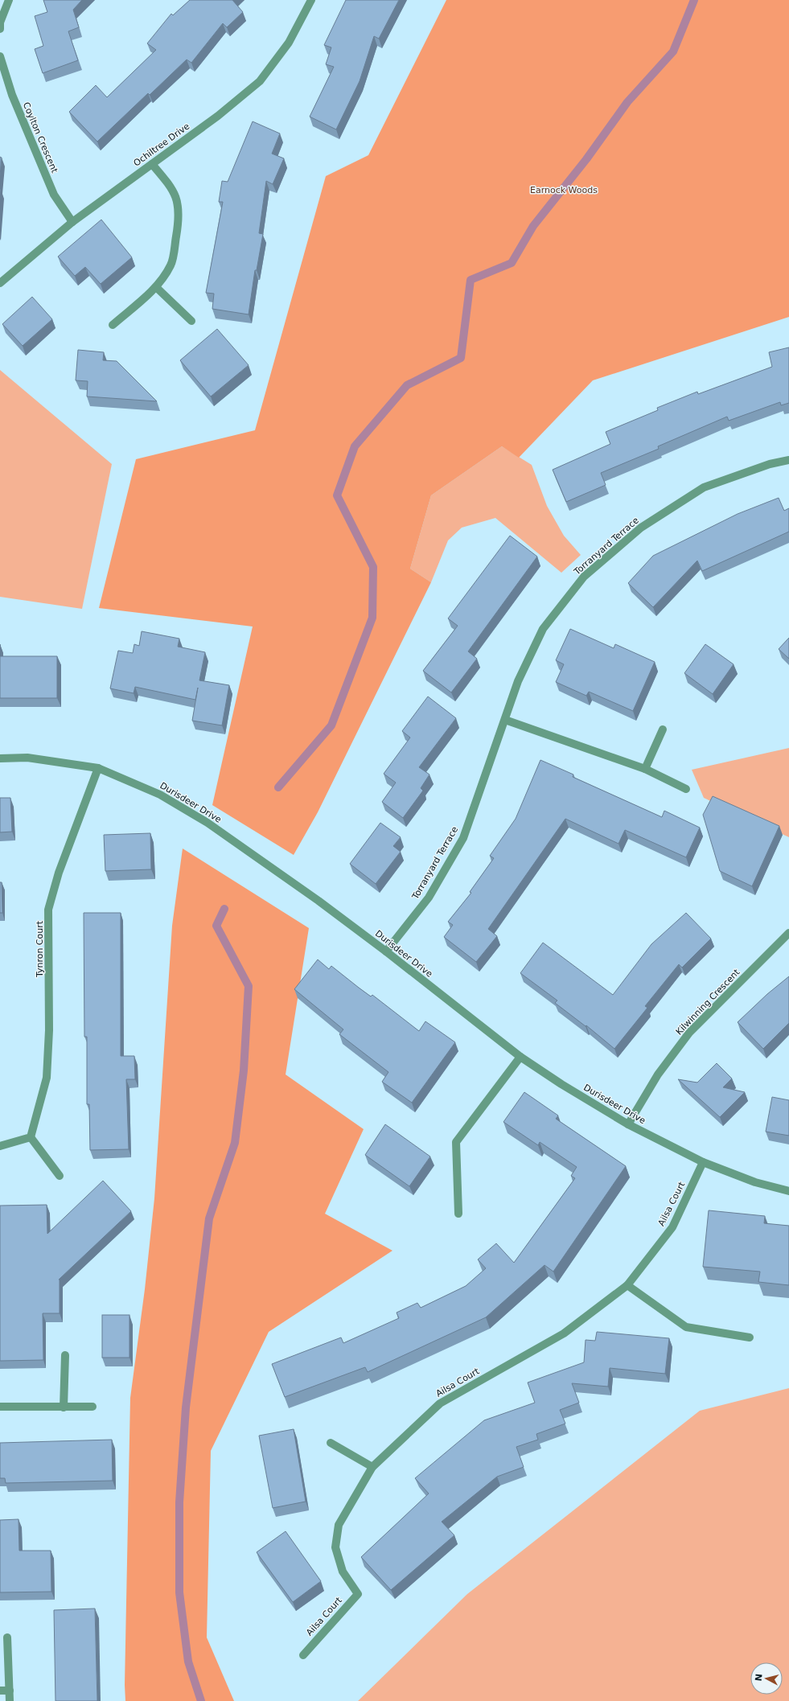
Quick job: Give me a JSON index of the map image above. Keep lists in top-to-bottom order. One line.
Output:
{"streets":{"street":["Coylton Crescent","Ochiltree Drive","Torranyard Terrace","Durisdeer Drive","Tynron Court","Kilwinning Crescent","Ailsa Court"]},"crossings":[["Coylton Crescent","Ochiltree Drive"],["Torranyard Terrace","Durisdeer Drive"],["Durisdeer Drive","Tynron Court"],["Durisdeer Drive","Kilwinning Crescent"],["Durisdeer Drive","Ailsa Court"]],"parks":["Earnock Woods"],"north":"left"}
